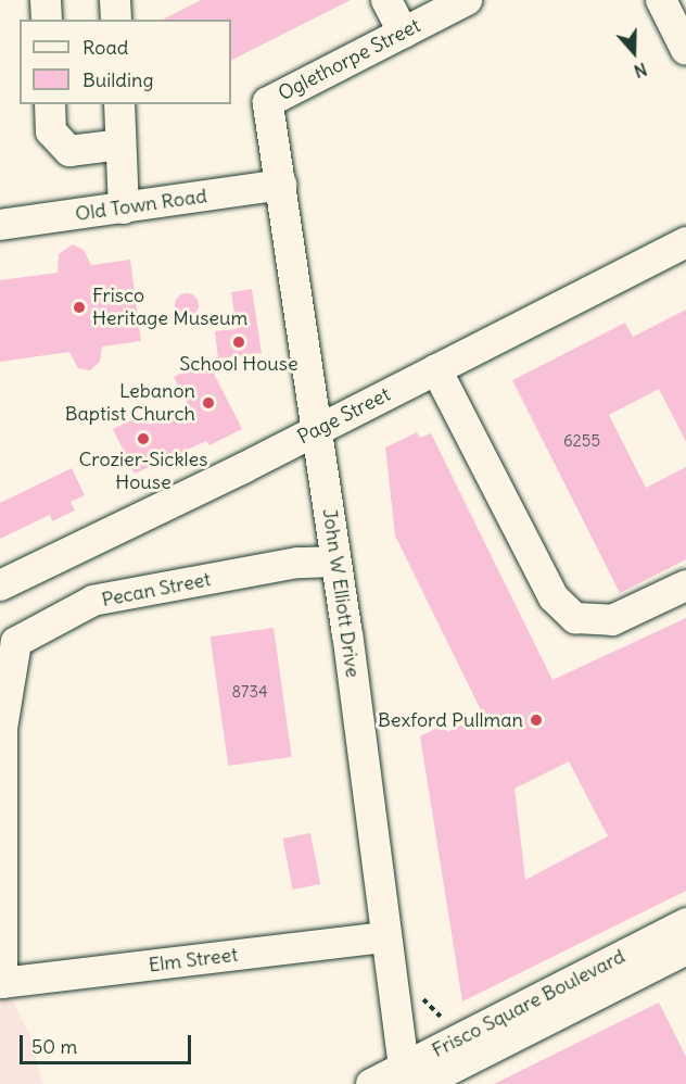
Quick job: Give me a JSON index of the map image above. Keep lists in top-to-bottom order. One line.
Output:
{"streets":{"street":["Oglethorpe Street","Old Town Road","Page Street","Pecan Street","John W Elliott Drive","Elm Street","Frisco Square Boulevard"]},"crossings":[["Oglethorpe Street","John W Elliott Drive"],["Old Town Road","John W Elliott Drive"],["Page Street","John W Elliott Drive"],["Pecan Street","John W Elliott Drive"],["Pecan Street","Elm Street"],["John W Elliott Drive","Elm Street"],["John W Elliott Drive","Frisco Square Boulevard"]],"places":["Frisco Heritage Museum","School House","Lebanon Baptist Church","Crozier-Sickles House","Bexford Pullman"],"house_numbers":["6255","8734"],"legend":["Road","Building"],"scale_bar":"50 m","north":"bottom"}
